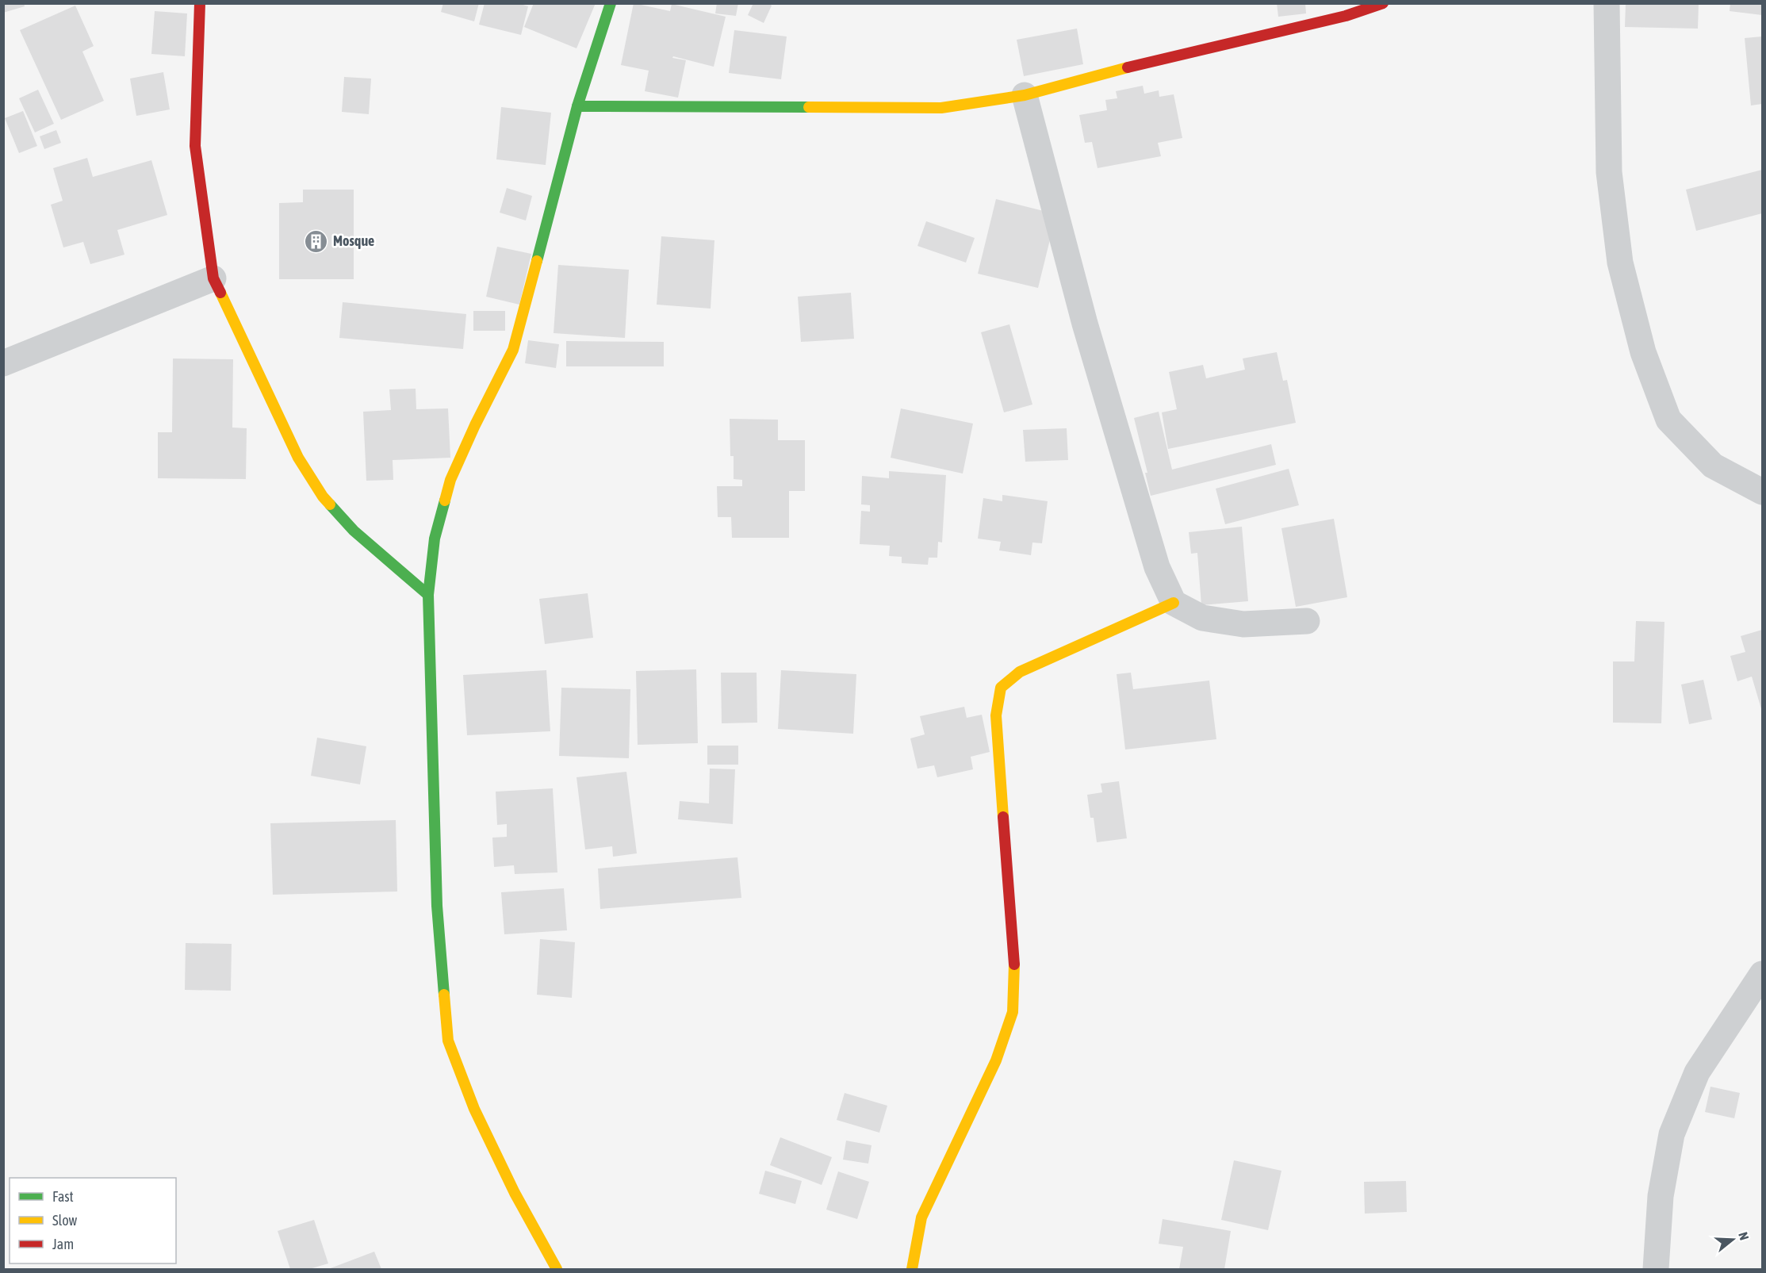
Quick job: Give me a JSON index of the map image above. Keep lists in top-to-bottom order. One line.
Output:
{"places":{"building":["Mosque"]},"legend":["Fast","Slow","Jam"],"north":"right"}
